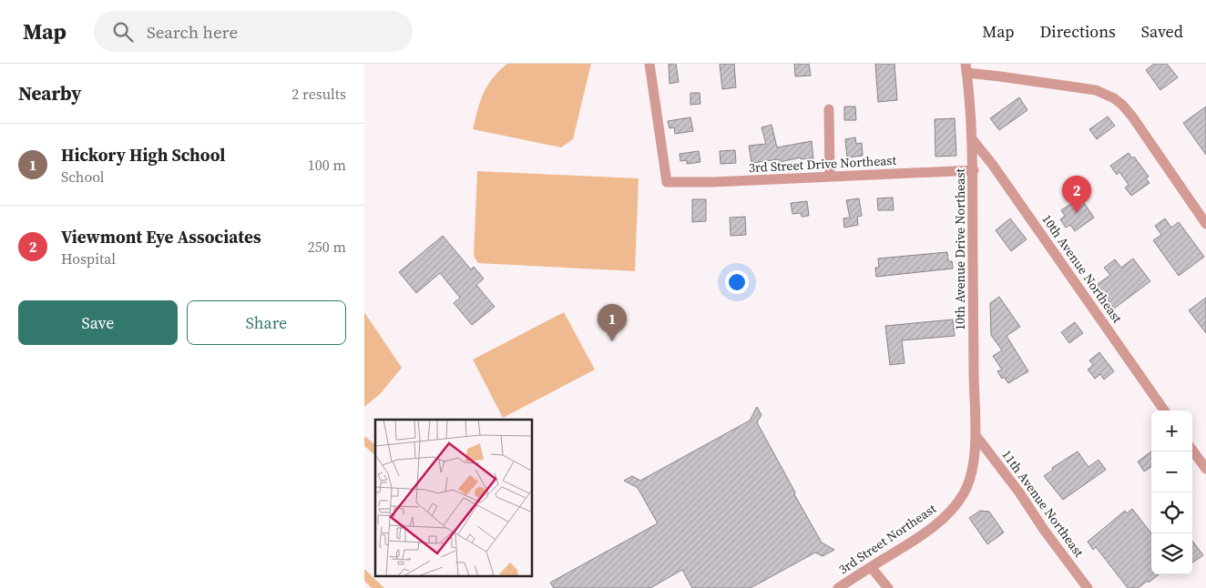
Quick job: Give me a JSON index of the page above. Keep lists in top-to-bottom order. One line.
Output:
{"streets":{"street":["3rd Street Drive Northeast","10th Avenue Drive Northeast","10th Avenue Northeast","11th Avenue Northeast","3rd Street Northeast"]},"crossings":[["3rd Street Drive Northeast","10th Avenue Drive Northeast"],["10th Avenue Drive Northeast","10th Avenue Northeast"],["10th Avenue Drive Northeast","11th Avenue Northeast"],["10th Avenue Drive Northeast","3rd Street Northeast"],["11th Avenue Northeast","3rd Street Northeast"]],"page":{"header":"Map","search":"Search here","nav":["Map","Directions","Saved"],"heading":["Nearby","2 results"],"list":[{"mark":"1","name":"Hickory High School","note":"School","value":"100 m"},{"mark":"2","name":"Viewmont Eye Associates","note":"Hospital","value":"250 m"}],"pins":["2","1"],"buttons":["Save","Share"],"map_buttons":["+","−"]}}
